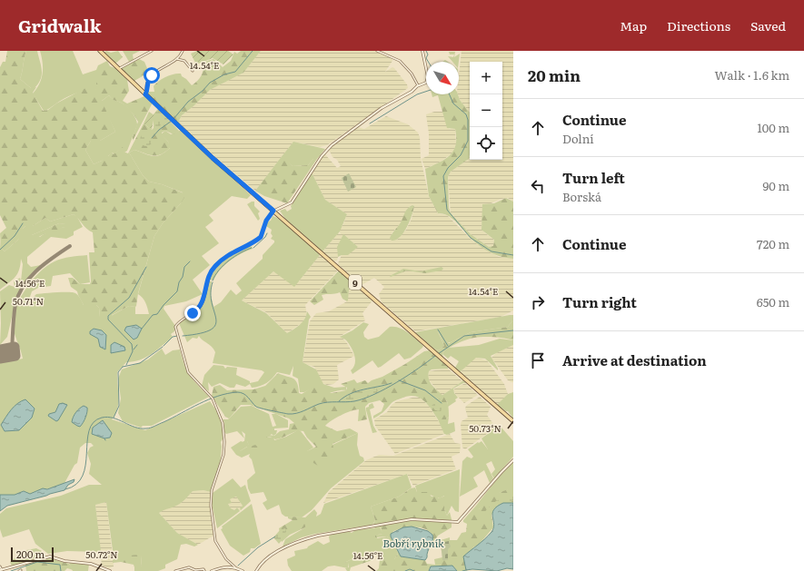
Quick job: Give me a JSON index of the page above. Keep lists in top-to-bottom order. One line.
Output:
{"streets":{"main road":["9"]},"water":["Bobří rybník"],"scale_bar":"200 m","north":"bottom right","page":{"header":"Gridwalk","nav":["Map","Directions","Saved"],"heading":["20 min","Walk · 1.6 km"],"map_buttons":["+","−"],"list":[["Continue","Dolní","100 m"],["Turn left","Borská","90 m"],["Continue","720 m"],["Turn right","650 m"],"Arrive at destination"],"scale":"200 m"},"coordinates":["14.54°E","14.56°E","50.71°N","50.73°N","50.72°N"]}
